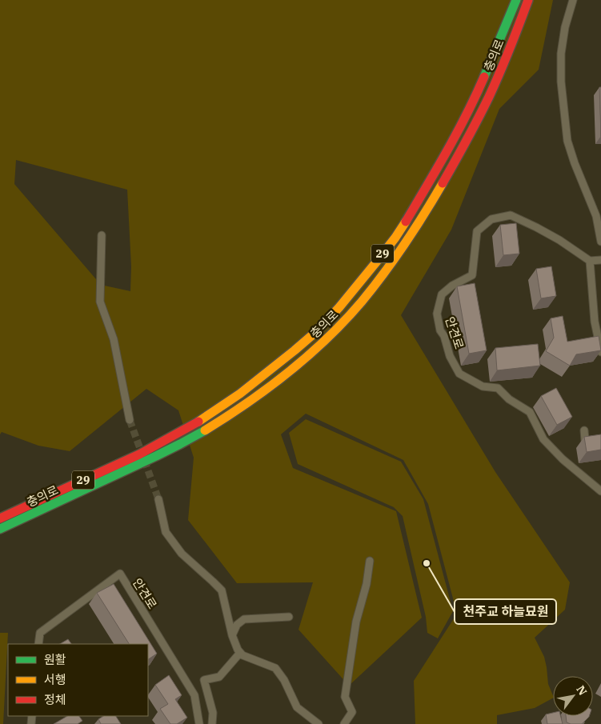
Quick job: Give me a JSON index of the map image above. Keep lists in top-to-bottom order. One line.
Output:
{"streets":{"highway":["충의로","29"],"street":["안견로"]},"places":["천주교 하늘묘원"],"legend":["원활","서행","정체"],"north":"top right"}
